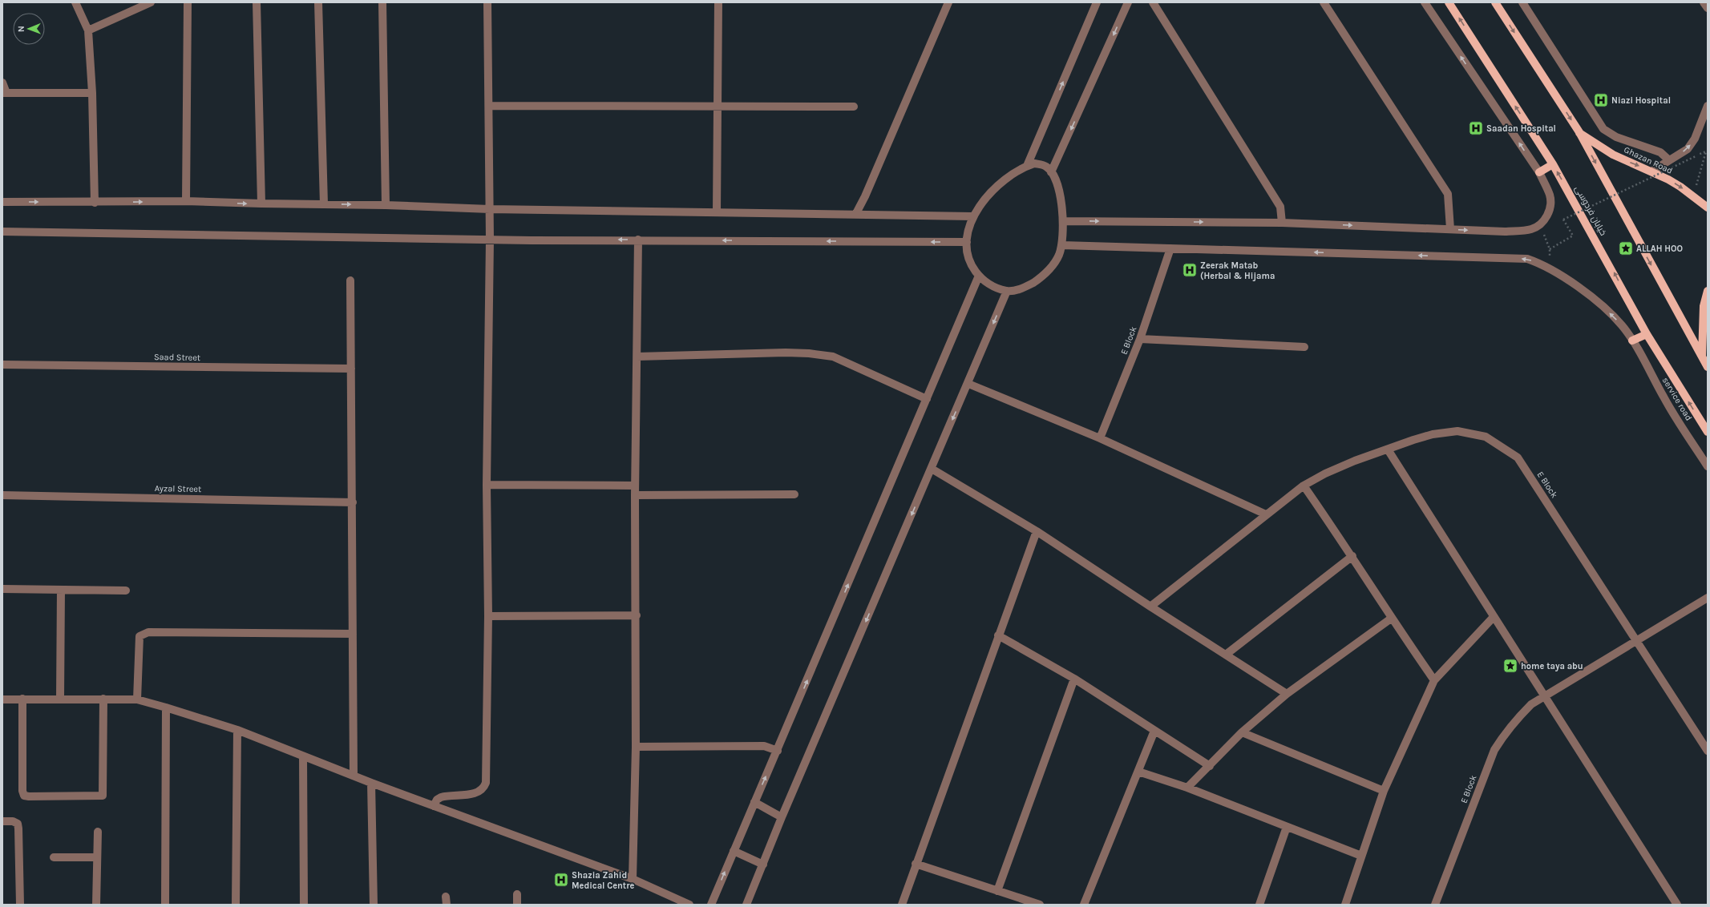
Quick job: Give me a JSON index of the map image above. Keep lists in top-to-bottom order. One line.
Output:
{"streets":{"main road":["Ghazan Road","خیابان فردوسی"],"street":["E Block","Saad Street","service road","Ayzal Street"]},"crossings":[["E Block","service road"]],"one_way":["Ghazan Road"],"places":{"hospital":["Niazi Hospital","Saadan Hospital","Zeerak Matab (Herbal & Hijama","Shazia Zahid Medical Centre"],"place":["ALLAH HOO","home taya abu"]},"north":"left"}
